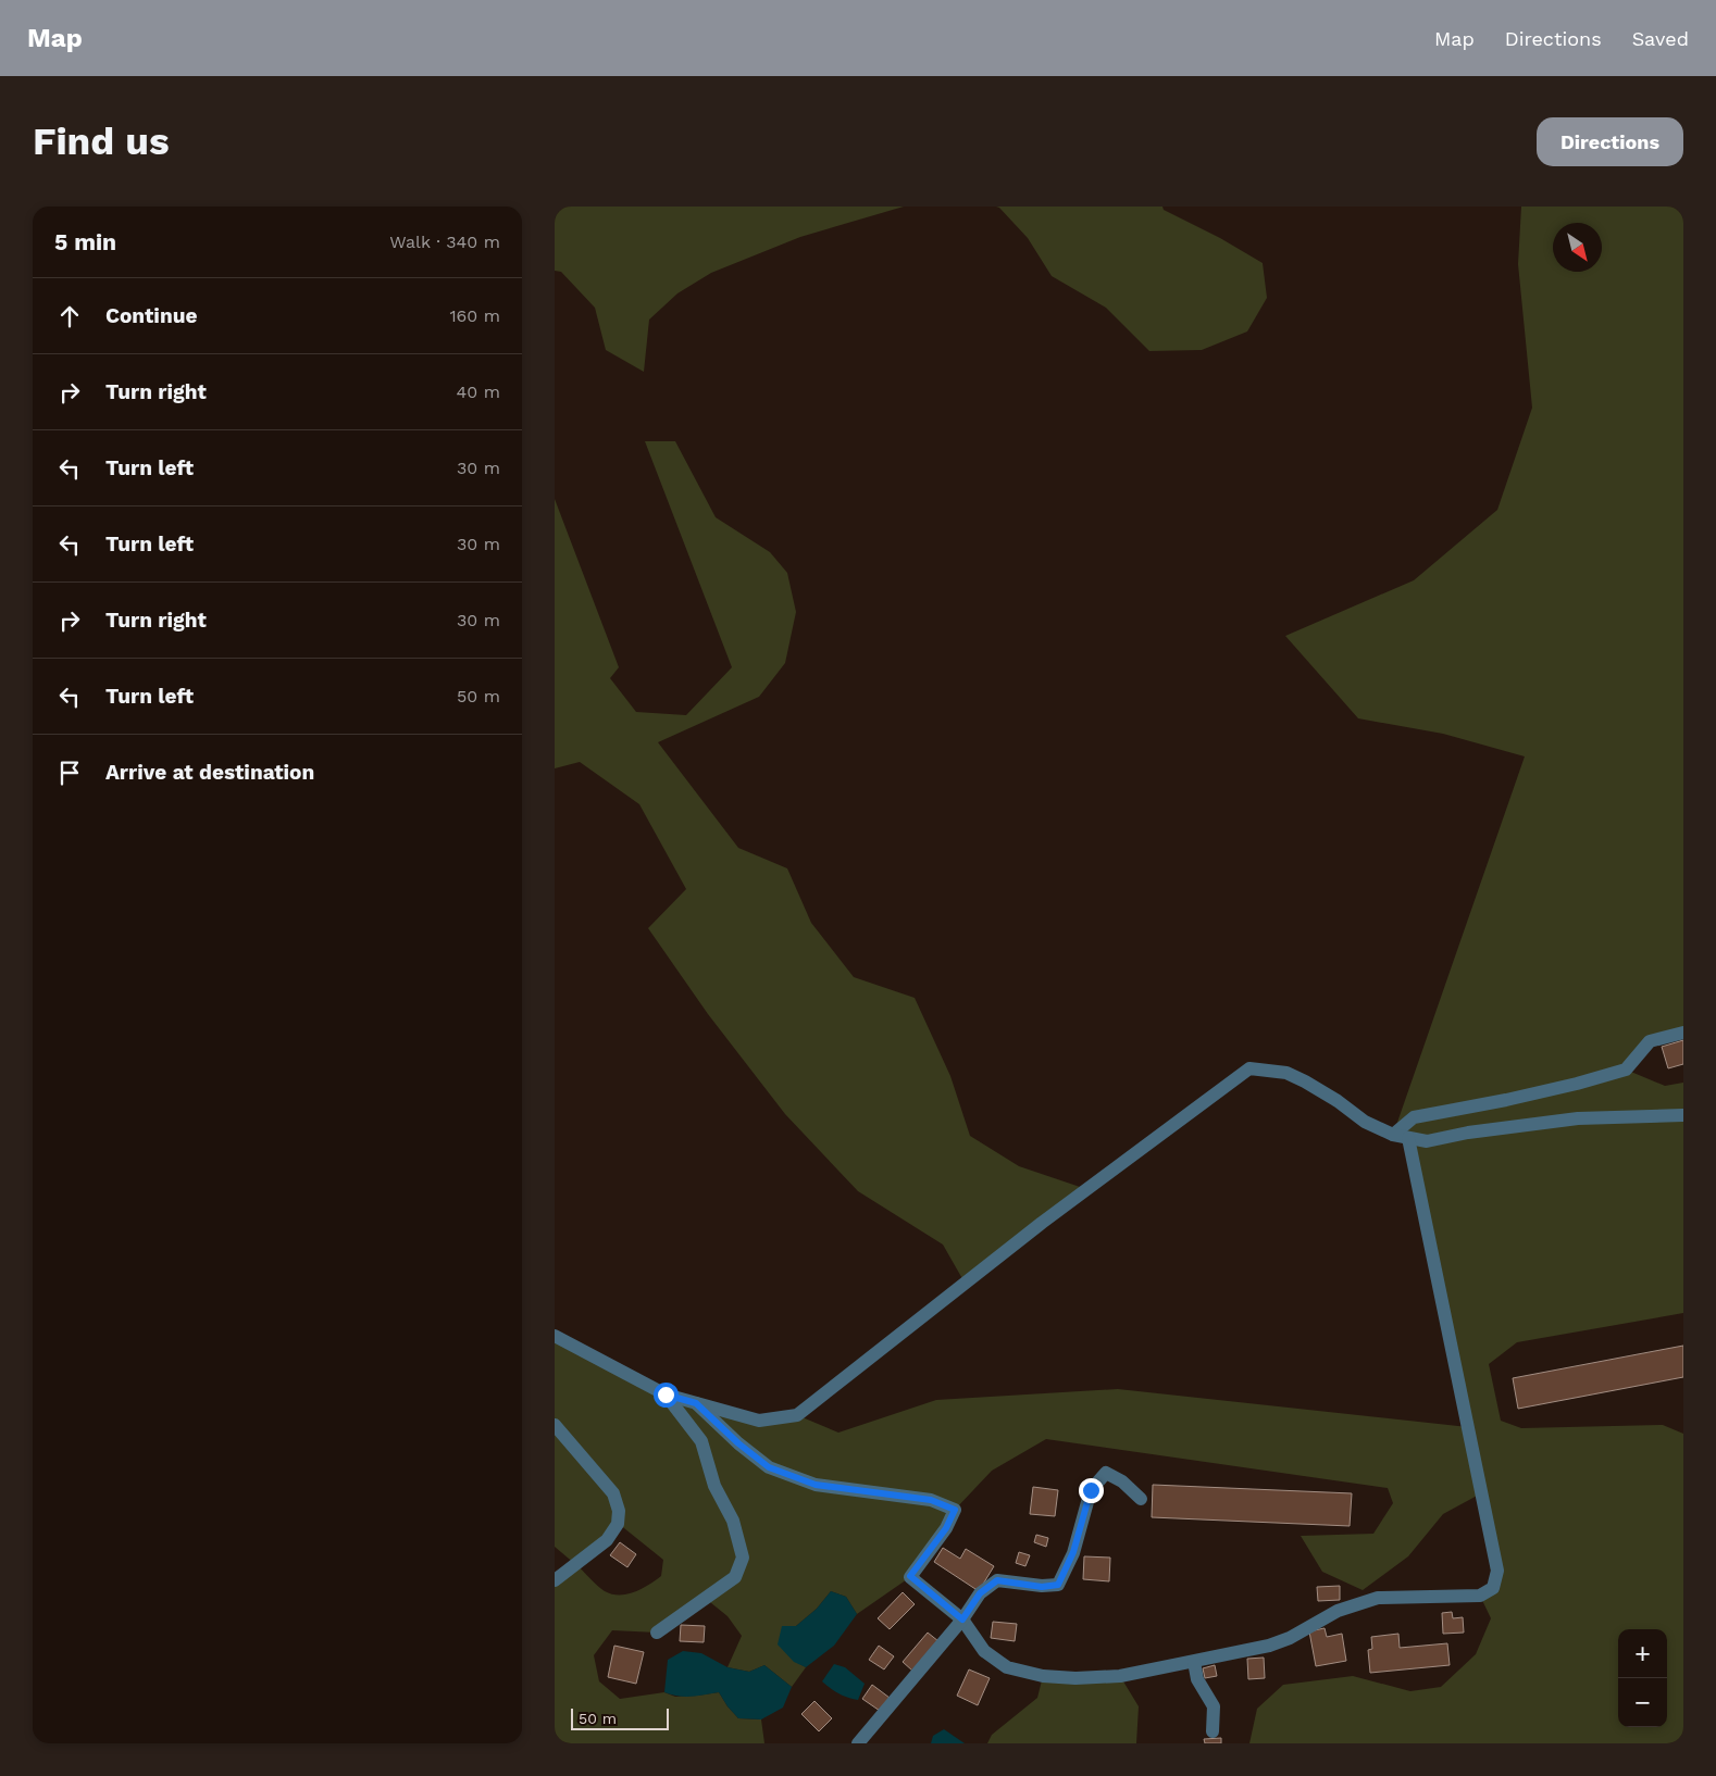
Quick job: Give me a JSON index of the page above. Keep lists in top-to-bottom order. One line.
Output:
{"scale_bar":"50 m","north":"bottom right","page":{"header":"Map","nav":["Map","Directions","Saved"],"buttons":"Directions","title":"Find us","heading":["5 min","Walk · 340 m"],"list":[["Continue","160 m"],["Turn right","40 m"],["Turn left","30 m"],["Turn left","30 m"],["Turn right","30 m"],["Turn left","50 m"],"Arrive at destination"],"map_buttons":["+","−"],"scale":"50 m"}}
